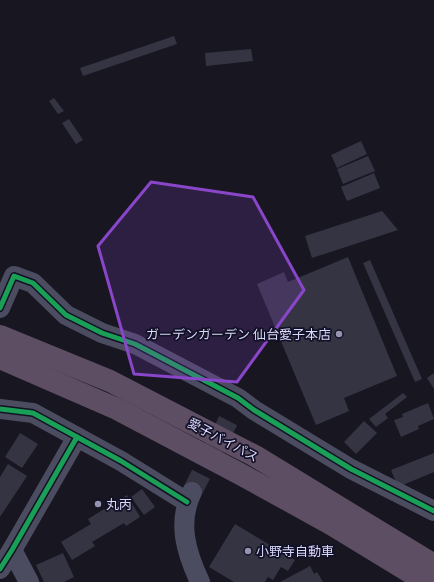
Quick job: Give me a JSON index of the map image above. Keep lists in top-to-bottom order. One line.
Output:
{"streets":{"highway":["愛子バイパス"]},"places":["ガーデンガーデン 仙台愛子本店","丸丙","小野寺自動車"]}
